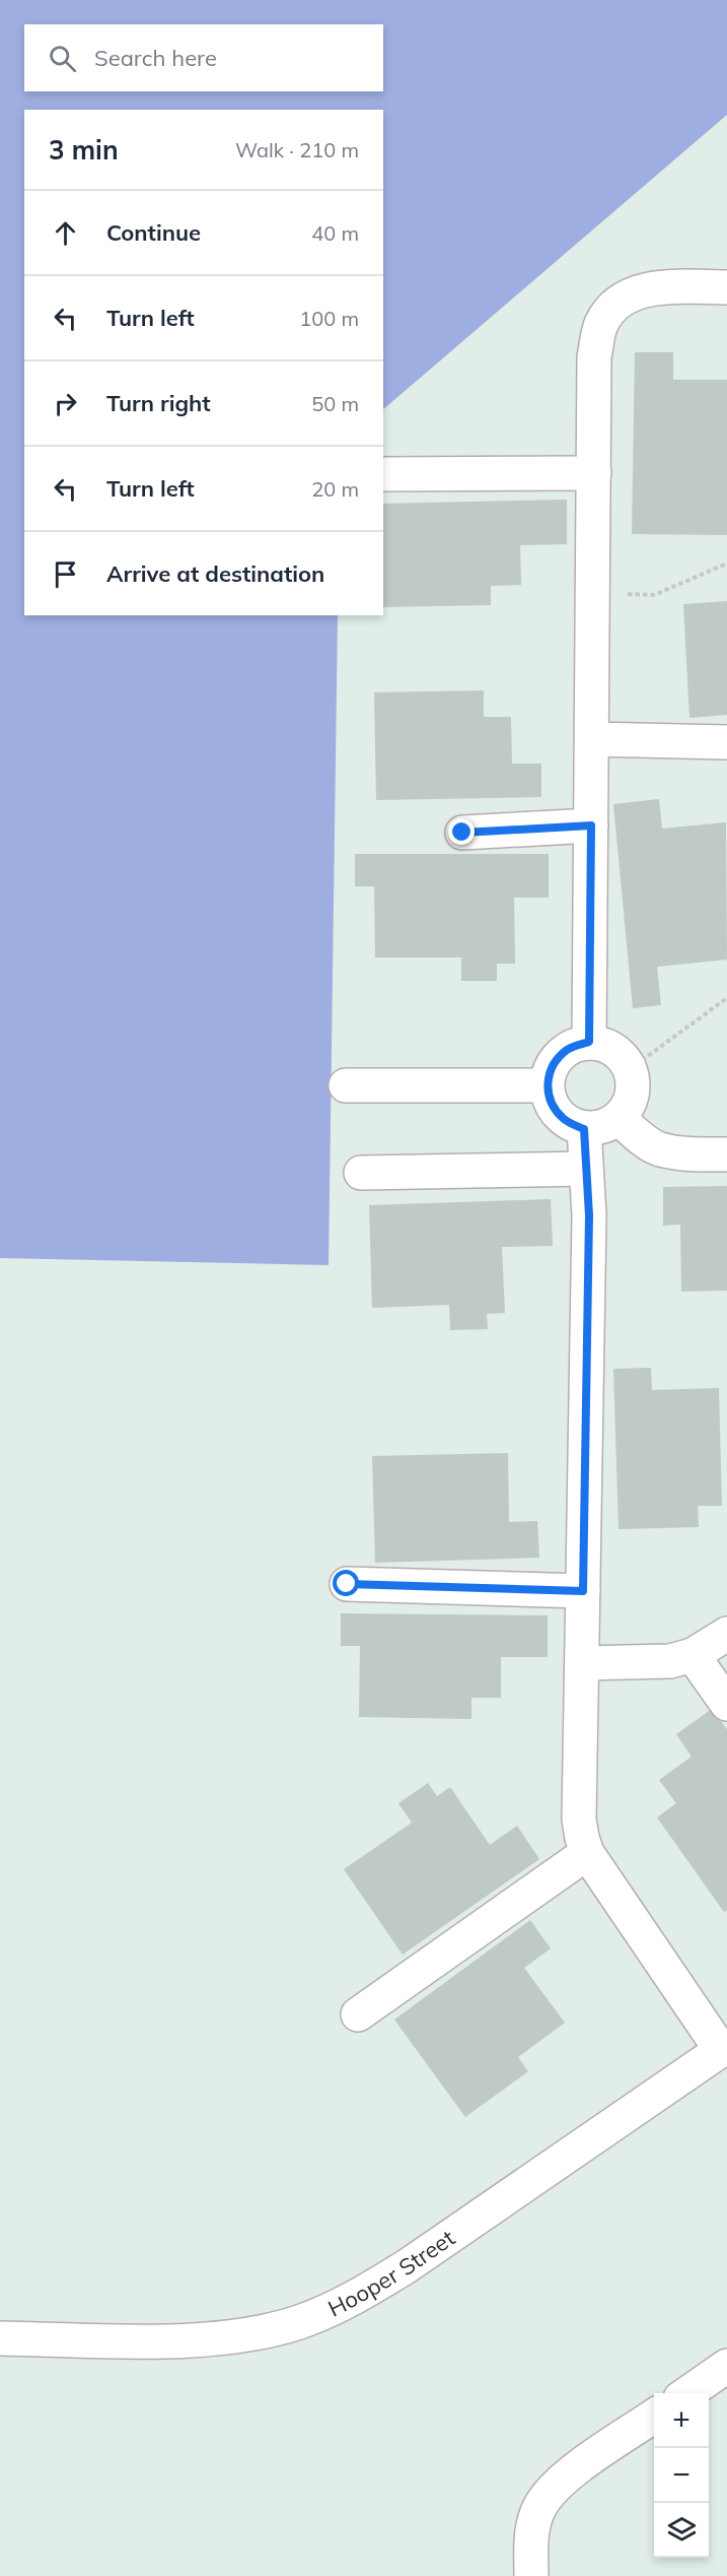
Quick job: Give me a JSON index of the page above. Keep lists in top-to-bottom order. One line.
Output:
{"streets":{"street":["Hooper Street"]},"page":{"search":"Search here","heading":["3 min","Walk · 210 m"],"list":[["Continue","40 m"],["Turn left","100 m"],["Turn right","50 m"],["Turn left","20 m"],"Arrive at destination"],"map_buttons":["+","−"]}}
